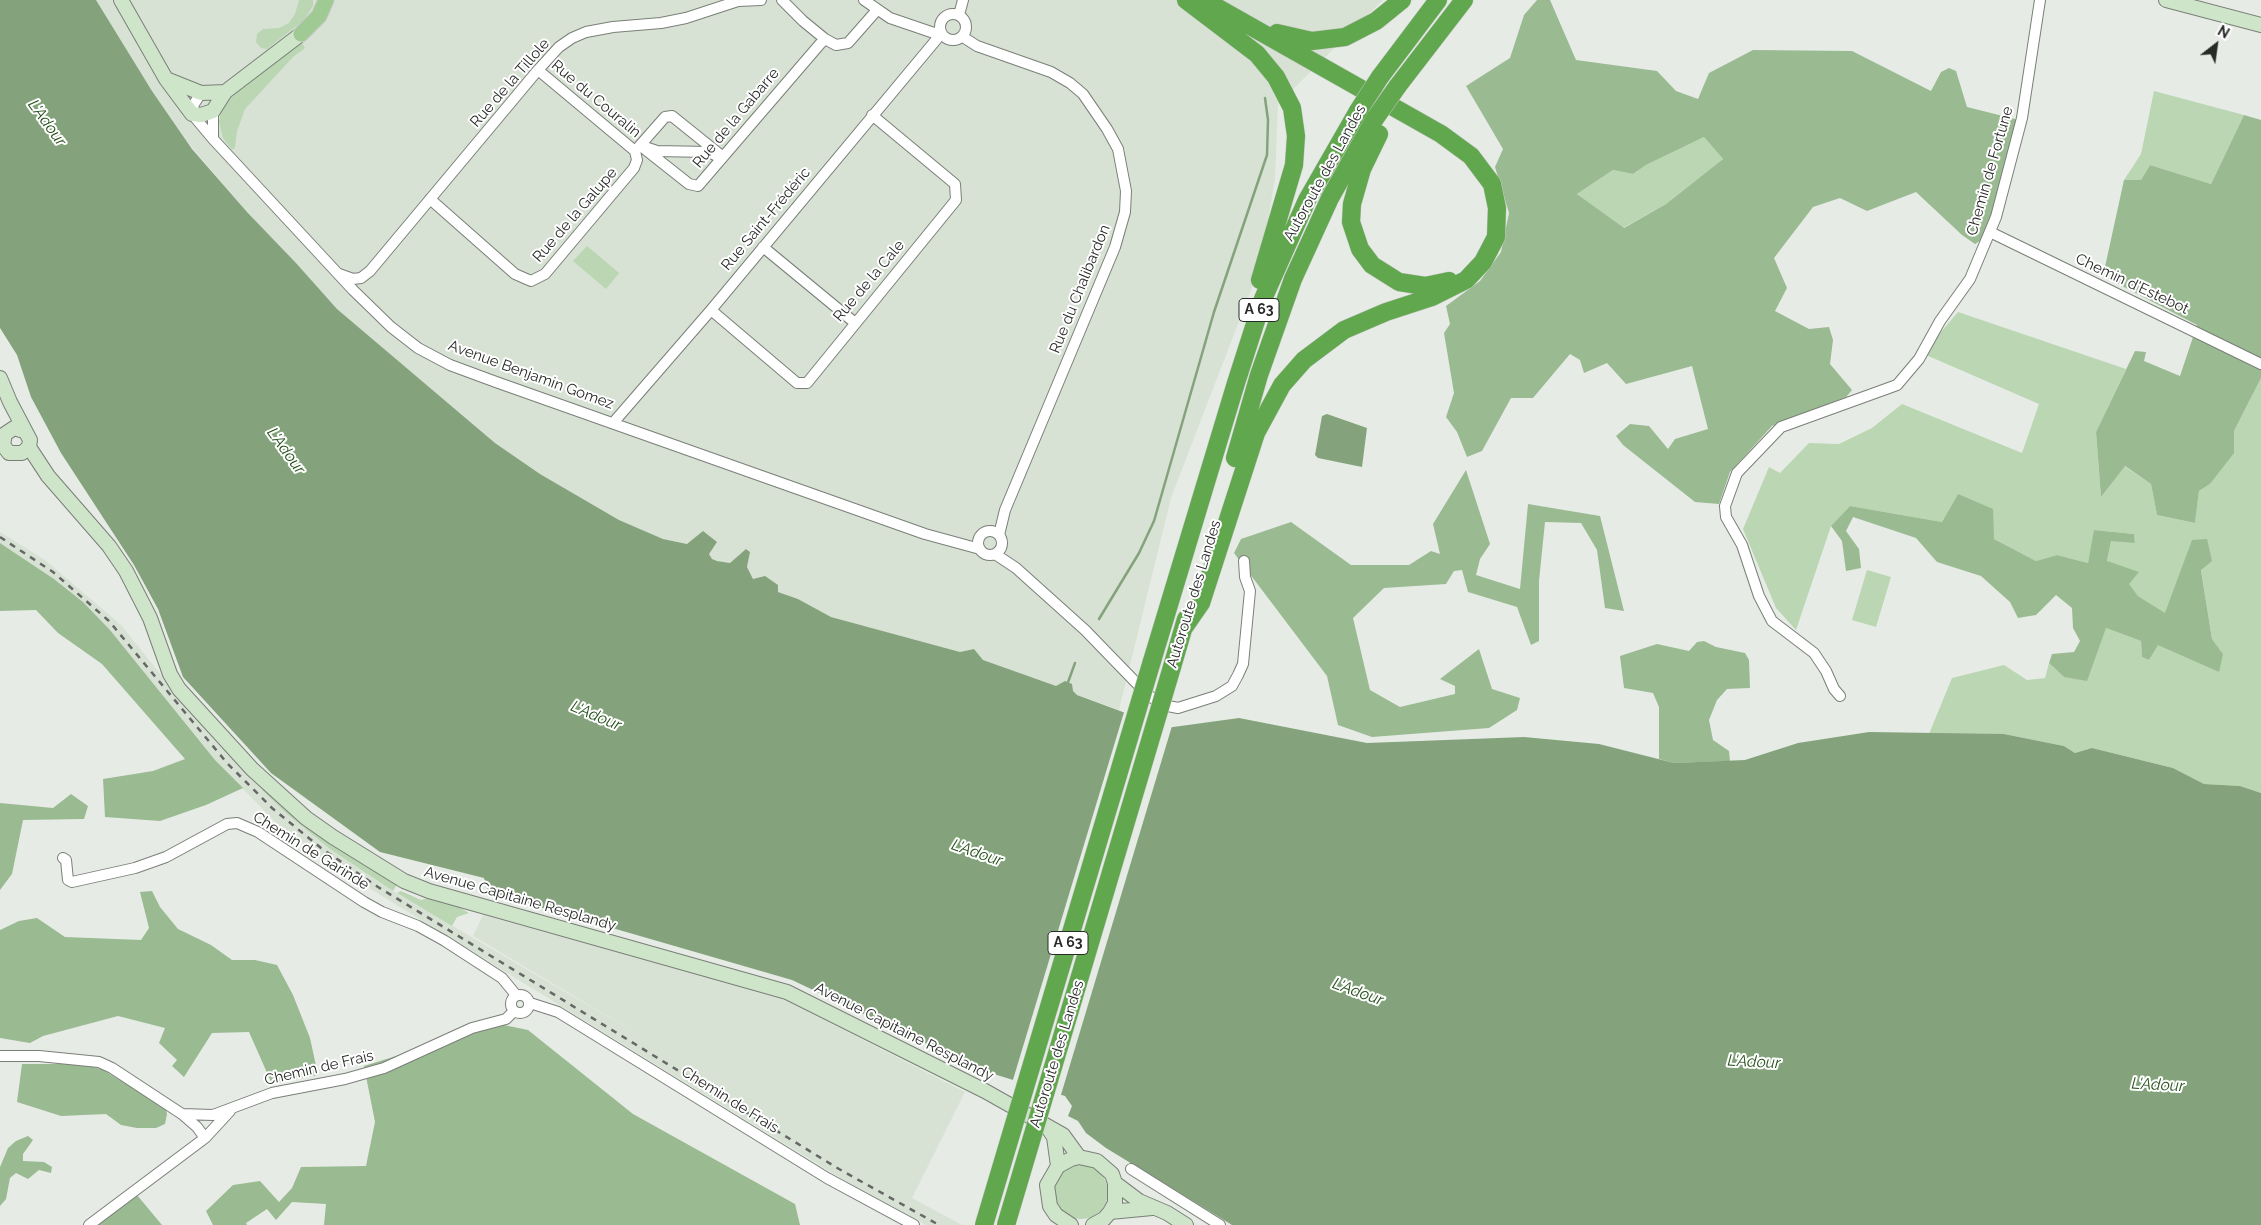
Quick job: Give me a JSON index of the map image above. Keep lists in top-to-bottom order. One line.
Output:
{"streets":{"highway":["Autoroute des Landes","A 63"],"main road":["Avenue Benjamin Gomez","Avenue Capitaine Resplandy"],"street":["Rue de la Tillole","Rue du Couralin","Rue de la Gabarre","Chemin de Fortune","Rue de la Galupe","Rue Saint-Frédéric","Rue de la Cale","Chemin d'Estebot","Rue du Chalibardon","Chemin de Garinde","Chemin de Frais"]},"crossings":[["Rue de la Tillole","Rue du Couralin"],["Rue de la Tillole","Rue de la Galupe"],["Rue de la Tillole","Avenue Benjamin Gomez"],["Rue du Couralin","Rue de la Gabarre"],["Rue du Couralin","Rue de la Galupe"],["Rue de la Gabarre","Rue de la Galupe"],["Chemin de Fortune","Chemin d'Estebot"],["Rue Saint-Frédéric","Rue de la Cale"],["Rue Saint-Frédéric","Rue du Chalibardon"],["Rue Saint-Frédéric","Avenue Benjamin Gomez"],["Chemin de Garinde","Chemin de Frais"]],"water":["L'Adour"],"north":"top right"}
